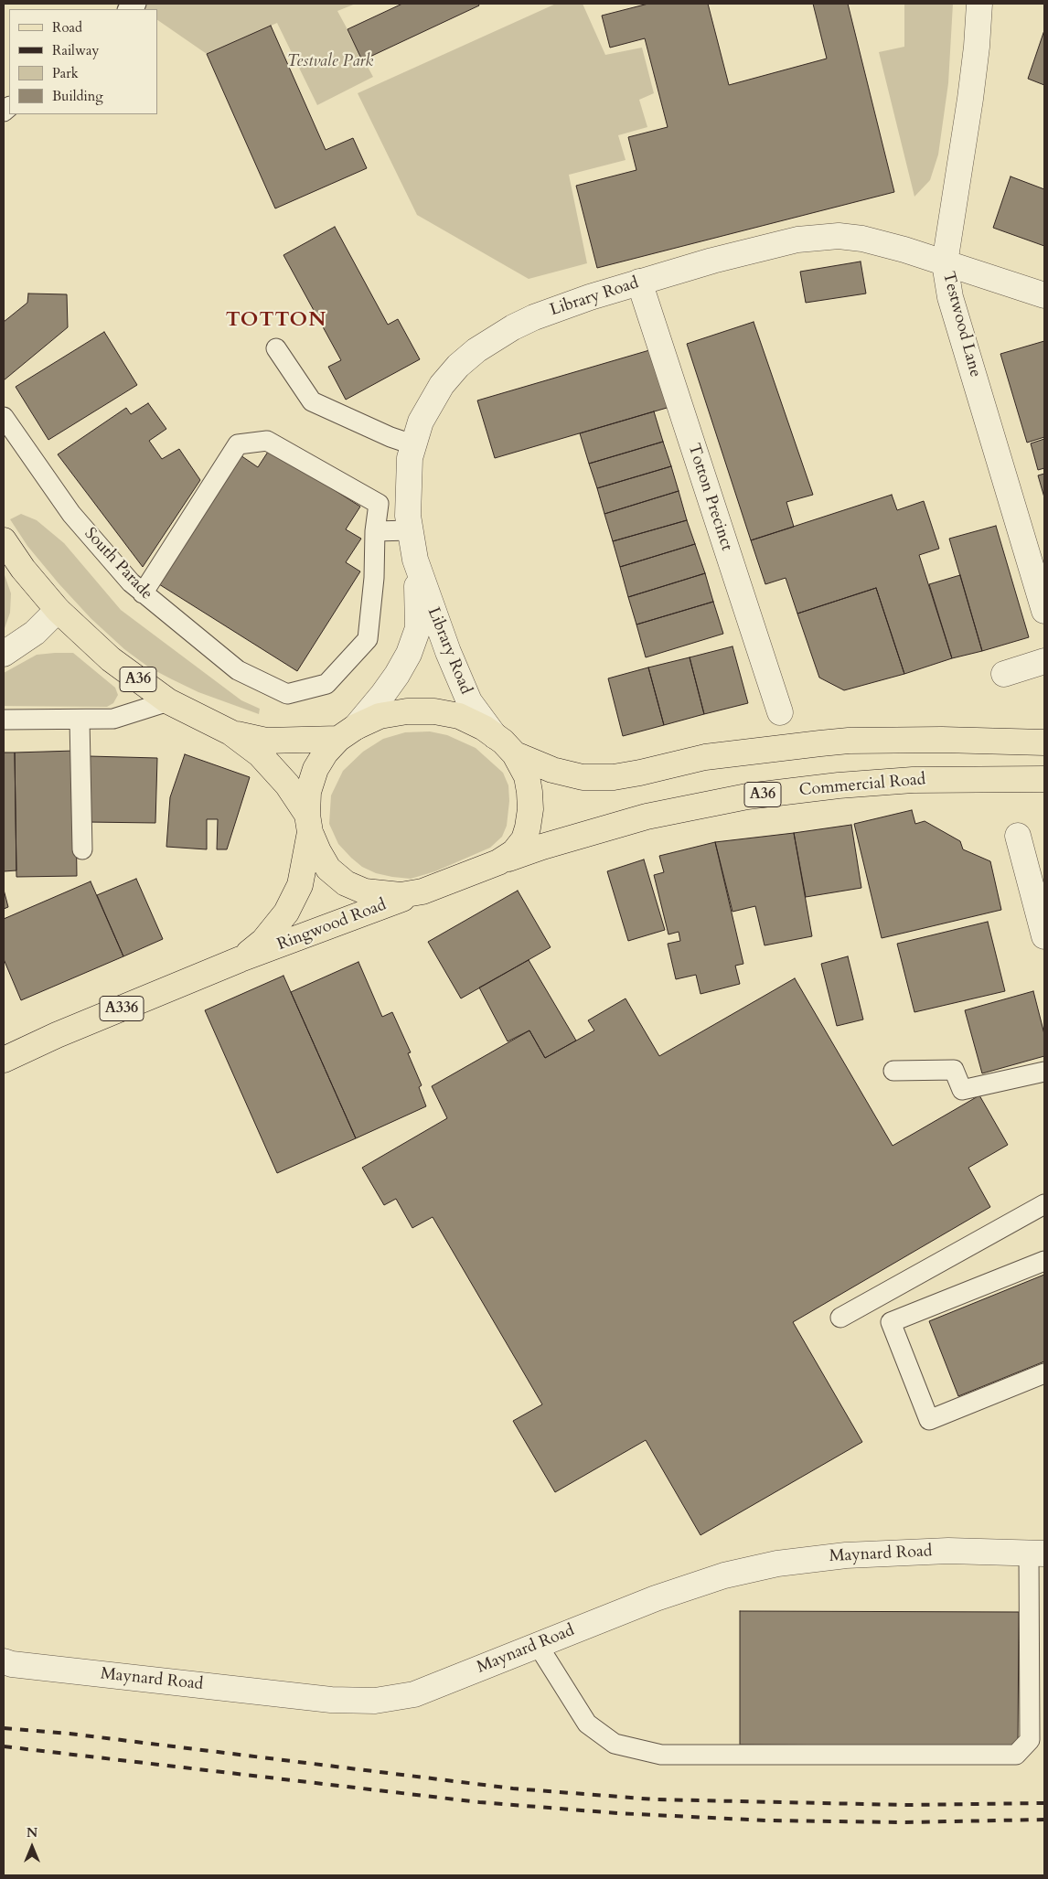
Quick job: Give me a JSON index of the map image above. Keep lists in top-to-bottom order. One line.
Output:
{"streets":{"main road":["A36","Commercial Road","Ringwood Road","A336"],"street":["Library Road","Testwood Lane","Totton Precinct","Maynard Road"],"lane":["South Parade"]},"crossings":[["Library Road","Testwood Lane"],["Library Road","Totton Precinct"],["Library Road","A36"],["Library Road","Ringwood Road"],["A36","Ringwood Road"]],"districts":["TOTTON"],"parks":["Testvale Park"],"legend":["Road","Railway","Park","Building"],"north":"top"}
